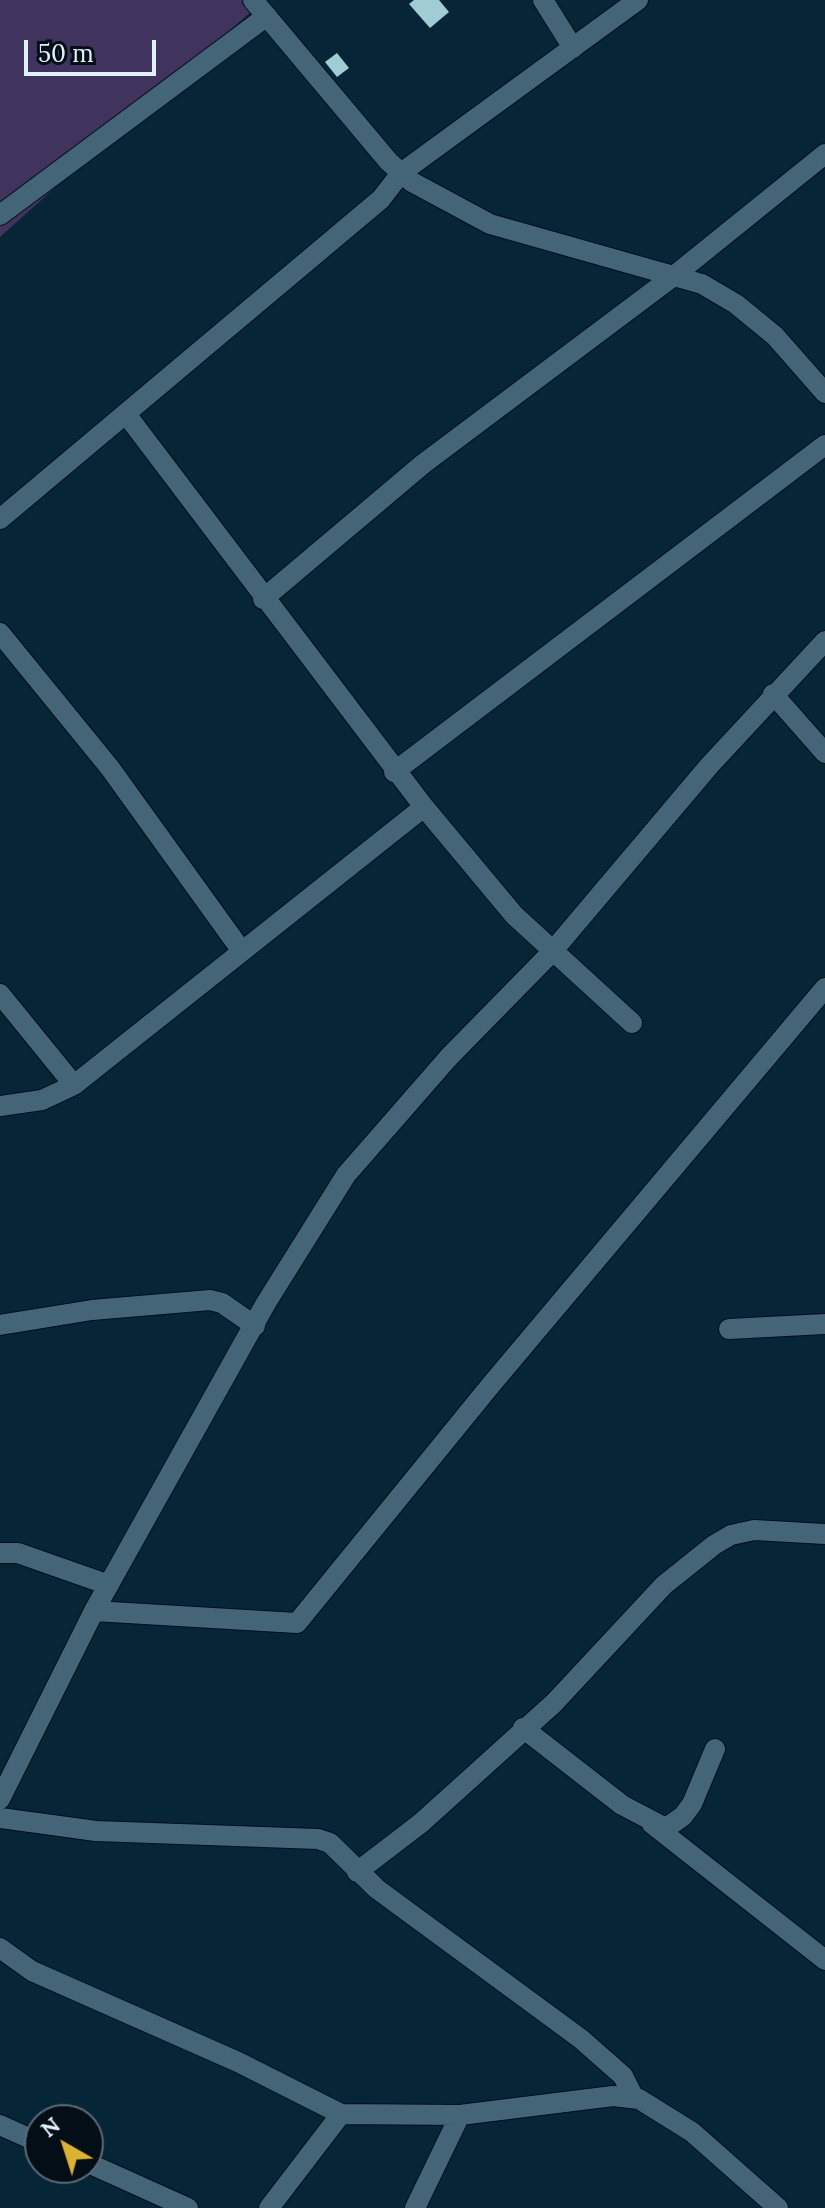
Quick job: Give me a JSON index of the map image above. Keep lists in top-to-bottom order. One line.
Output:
{"scale_bar":"50 m","north":"top left"}
